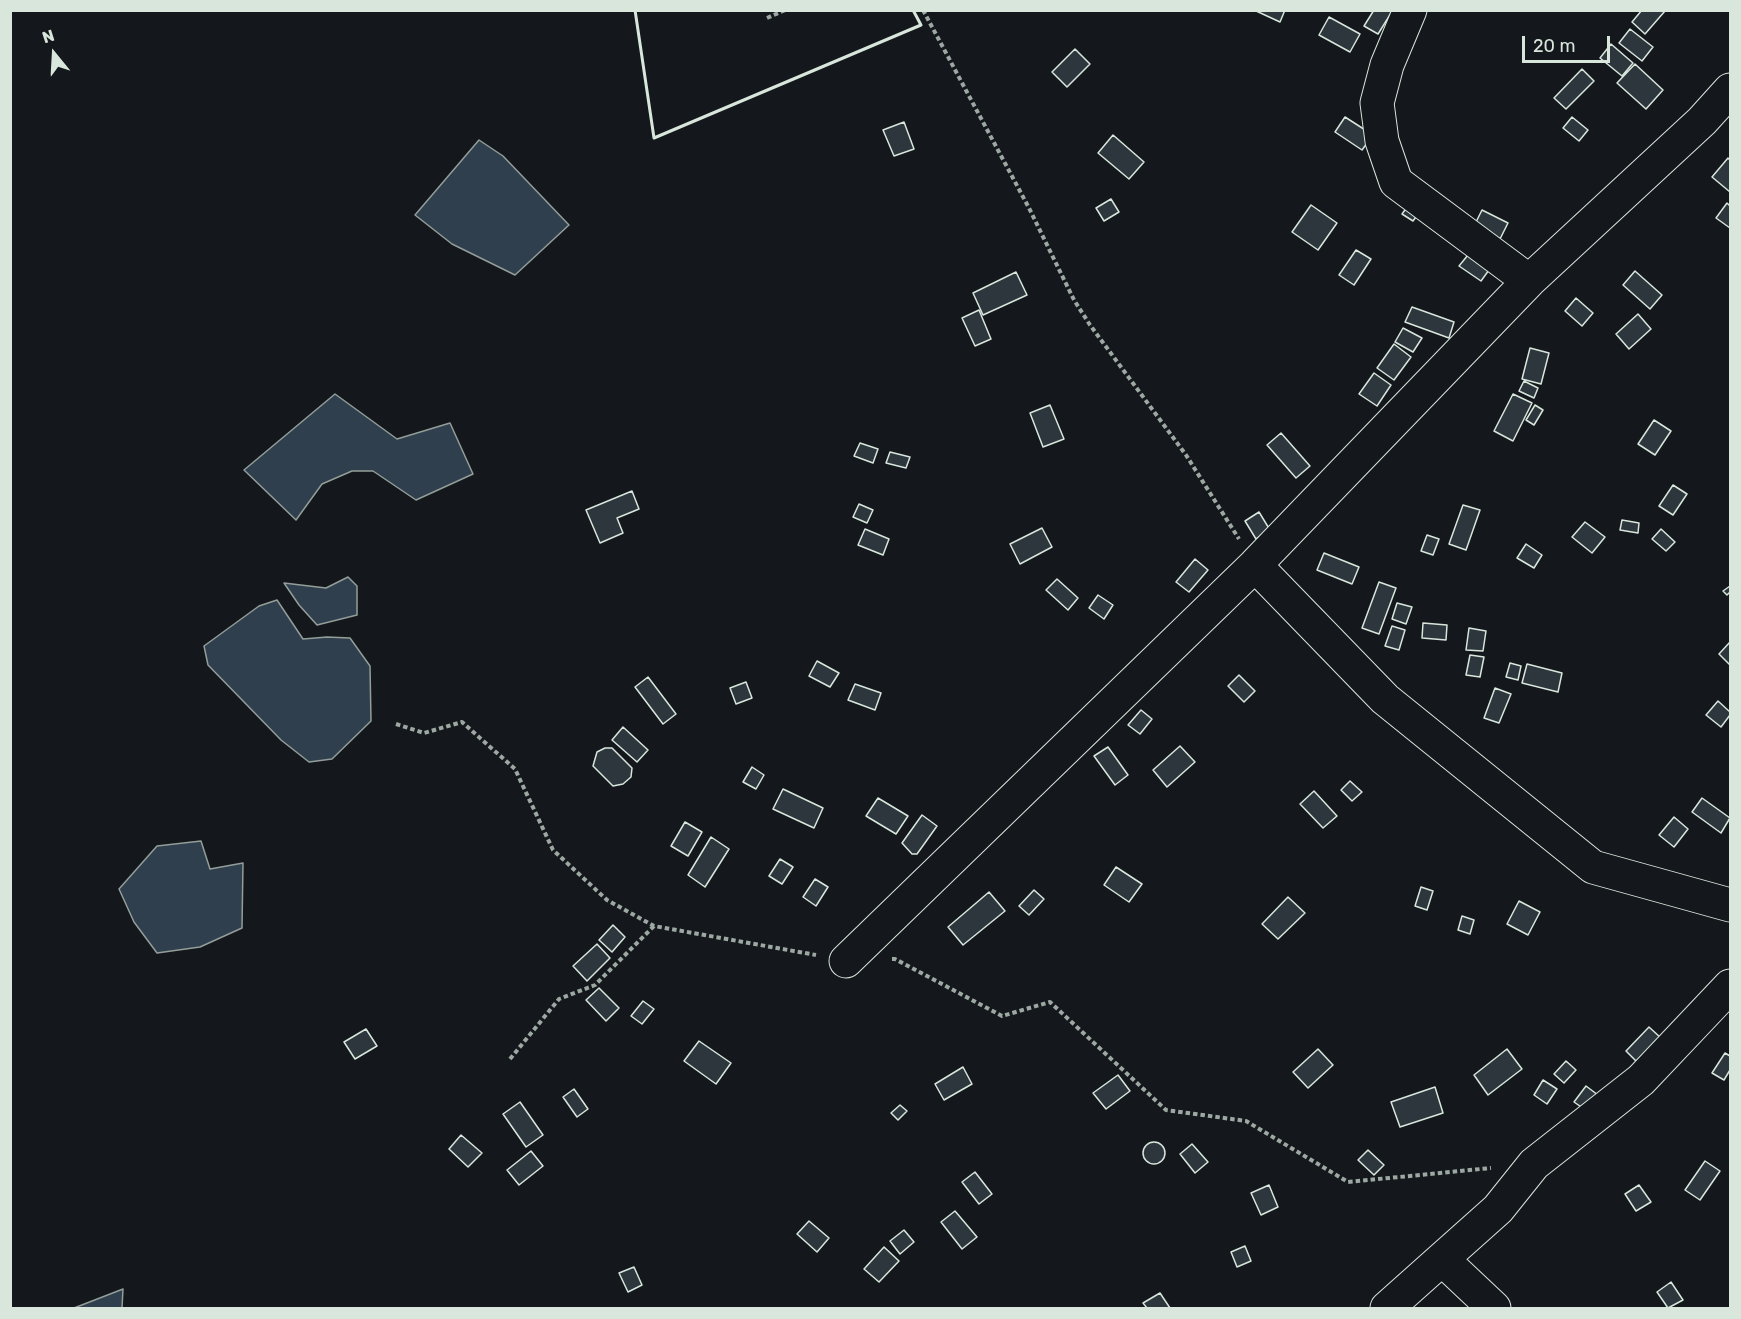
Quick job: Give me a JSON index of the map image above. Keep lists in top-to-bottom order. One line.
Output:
{"scale_bar":"20 m","north":"top"}
